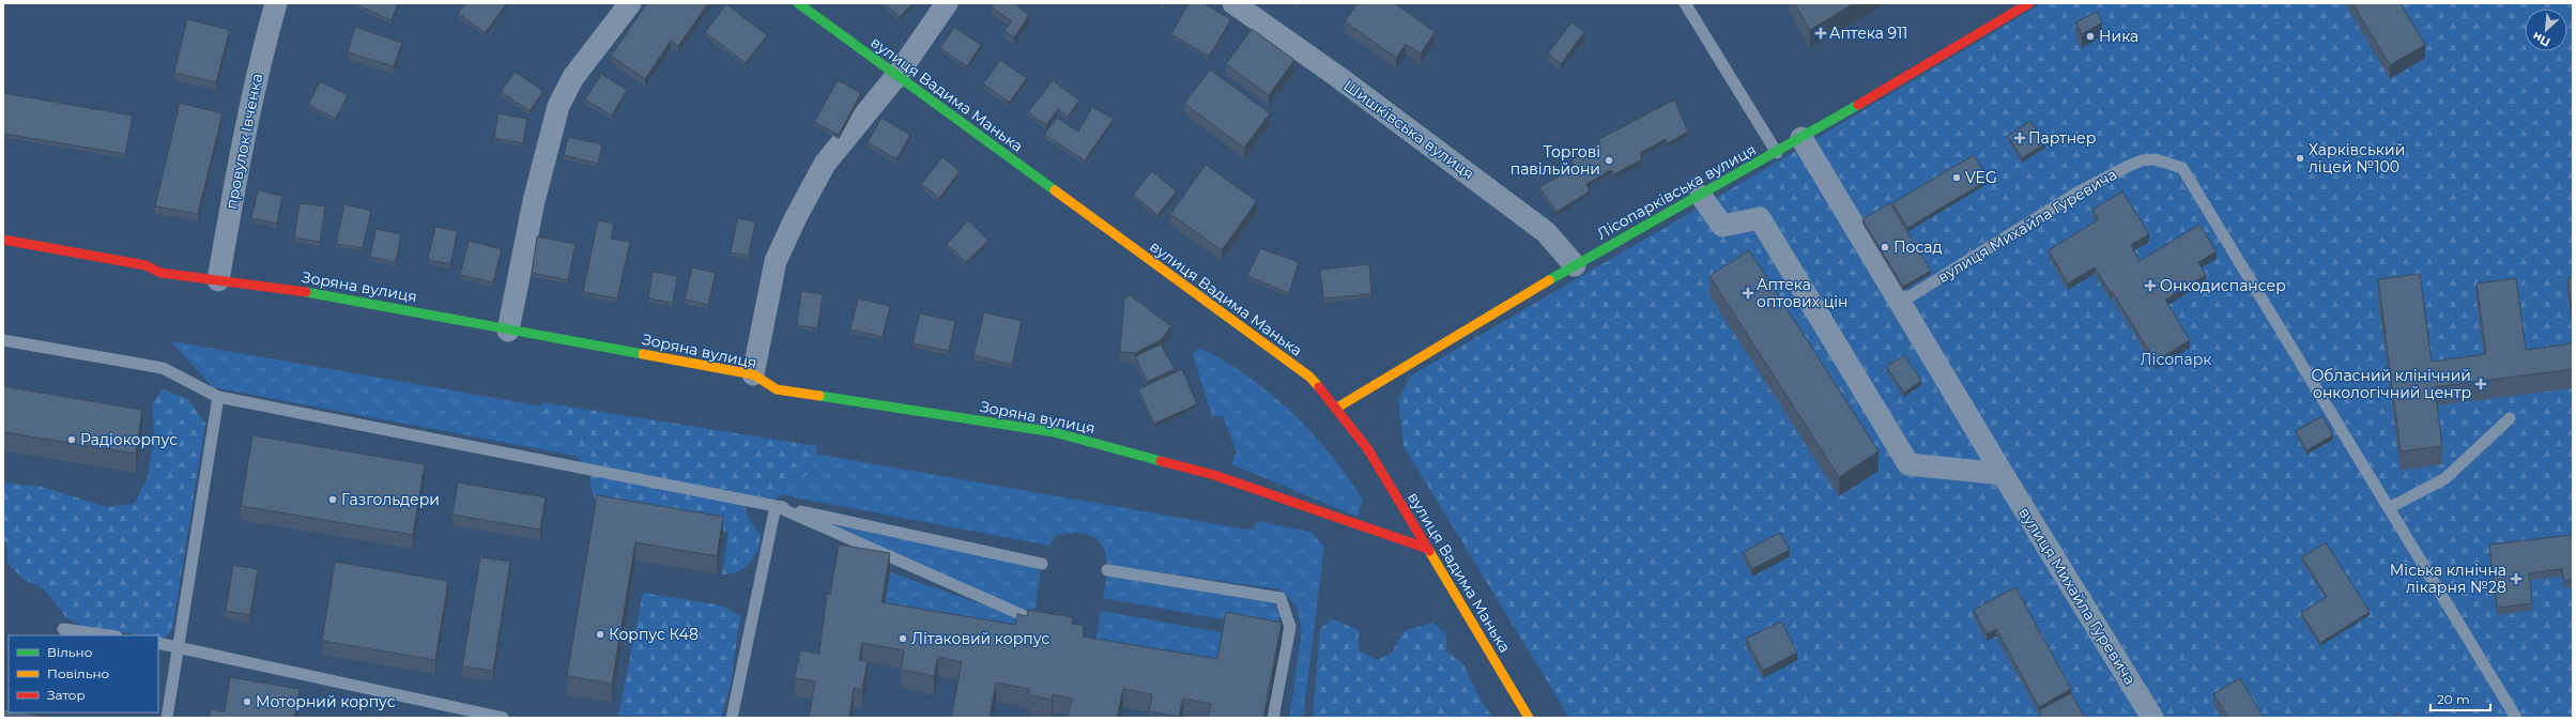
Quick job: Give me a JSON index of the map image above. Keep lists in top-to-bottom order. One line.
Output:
{"streets":{"street":["вулиця Вадима Манька","Шишківська вулиця","провулок Івченка","Лісопарківська вулиця","вулиця Михайла Гуревича","Зоряна вулиця"]},"crossings":[["вулиця Вадима Манька","Лісопарківська вулиця"],["вулиця Вадима Манька","Зоряна вулиця"],["Шишківська вулиця","Лісопарківська вулиця"],["провулок Івченка","Зоряна вулиця"],["Лісопарківська вулиця","вулиця Михайла Гуревича"]],"parks":["Лісопарк"],"places":{"health":["Аптека 911","Партнер","Онкодиспансер","Аптека оптових цін","Обласний клінічний онкологічний центр","Міська клнічна лікарня №28"],"other":["Ника","Харківський ліцей №100","Торгові павільйони","VEG","Посад","Радіокорпус","Газгольдери","Корпус К48","Літаковий корпус","Моторний корпус"]},"legend":["Вільно","Повільно","Затор"],"scale_bar":"20 m","north":"bottom left"}
